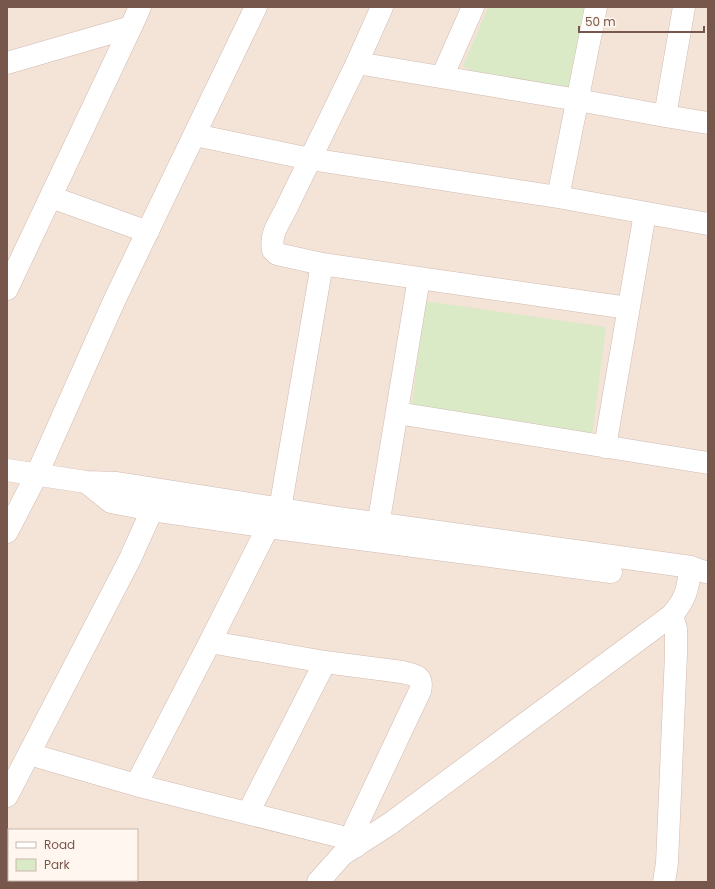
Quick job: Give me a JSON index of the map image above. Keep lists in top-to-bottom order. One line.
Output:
{"legend":["Road","Park"],"scale_bar":"50 m"}
